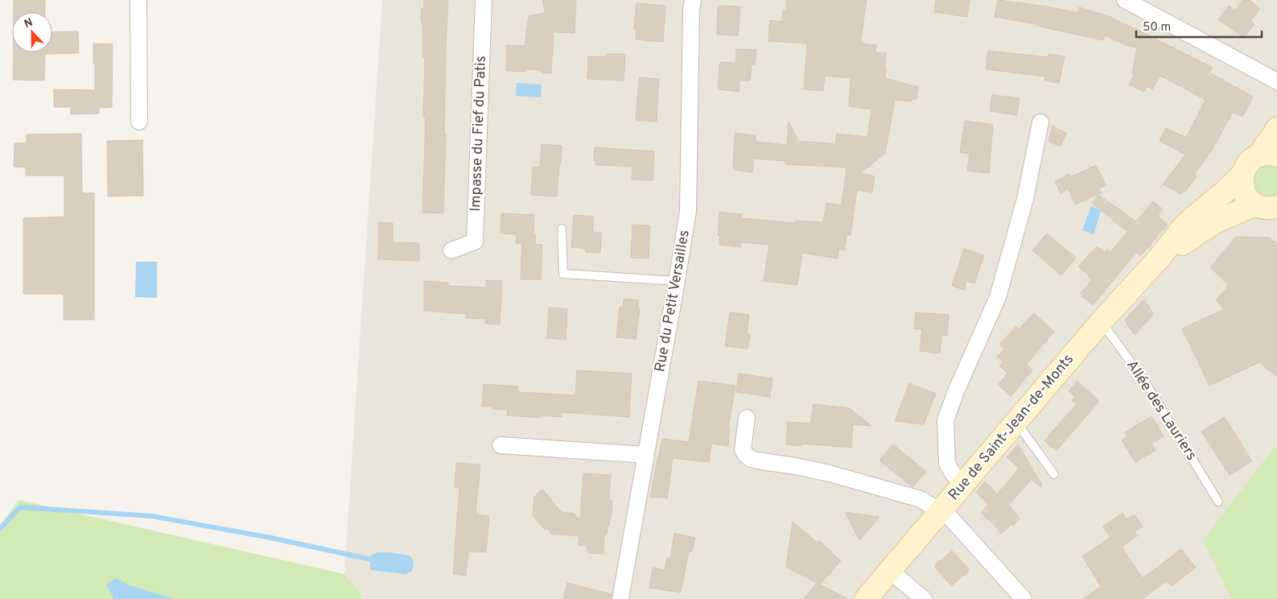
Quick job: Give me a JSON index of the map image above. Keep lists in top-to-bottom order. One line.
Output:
{"streets":{"main road":["Rue de Saint-Jean-de-Monts"],"street":["Impasse du Fief du Patis","Rue du Petit Versailles"],"lane":["Allée des Lauriers"]},"crossings":[["Allée des Lauriers","Rue de Saint-Jean-de-Monts"]],"scale_bar":"50 m","north":"top"}
